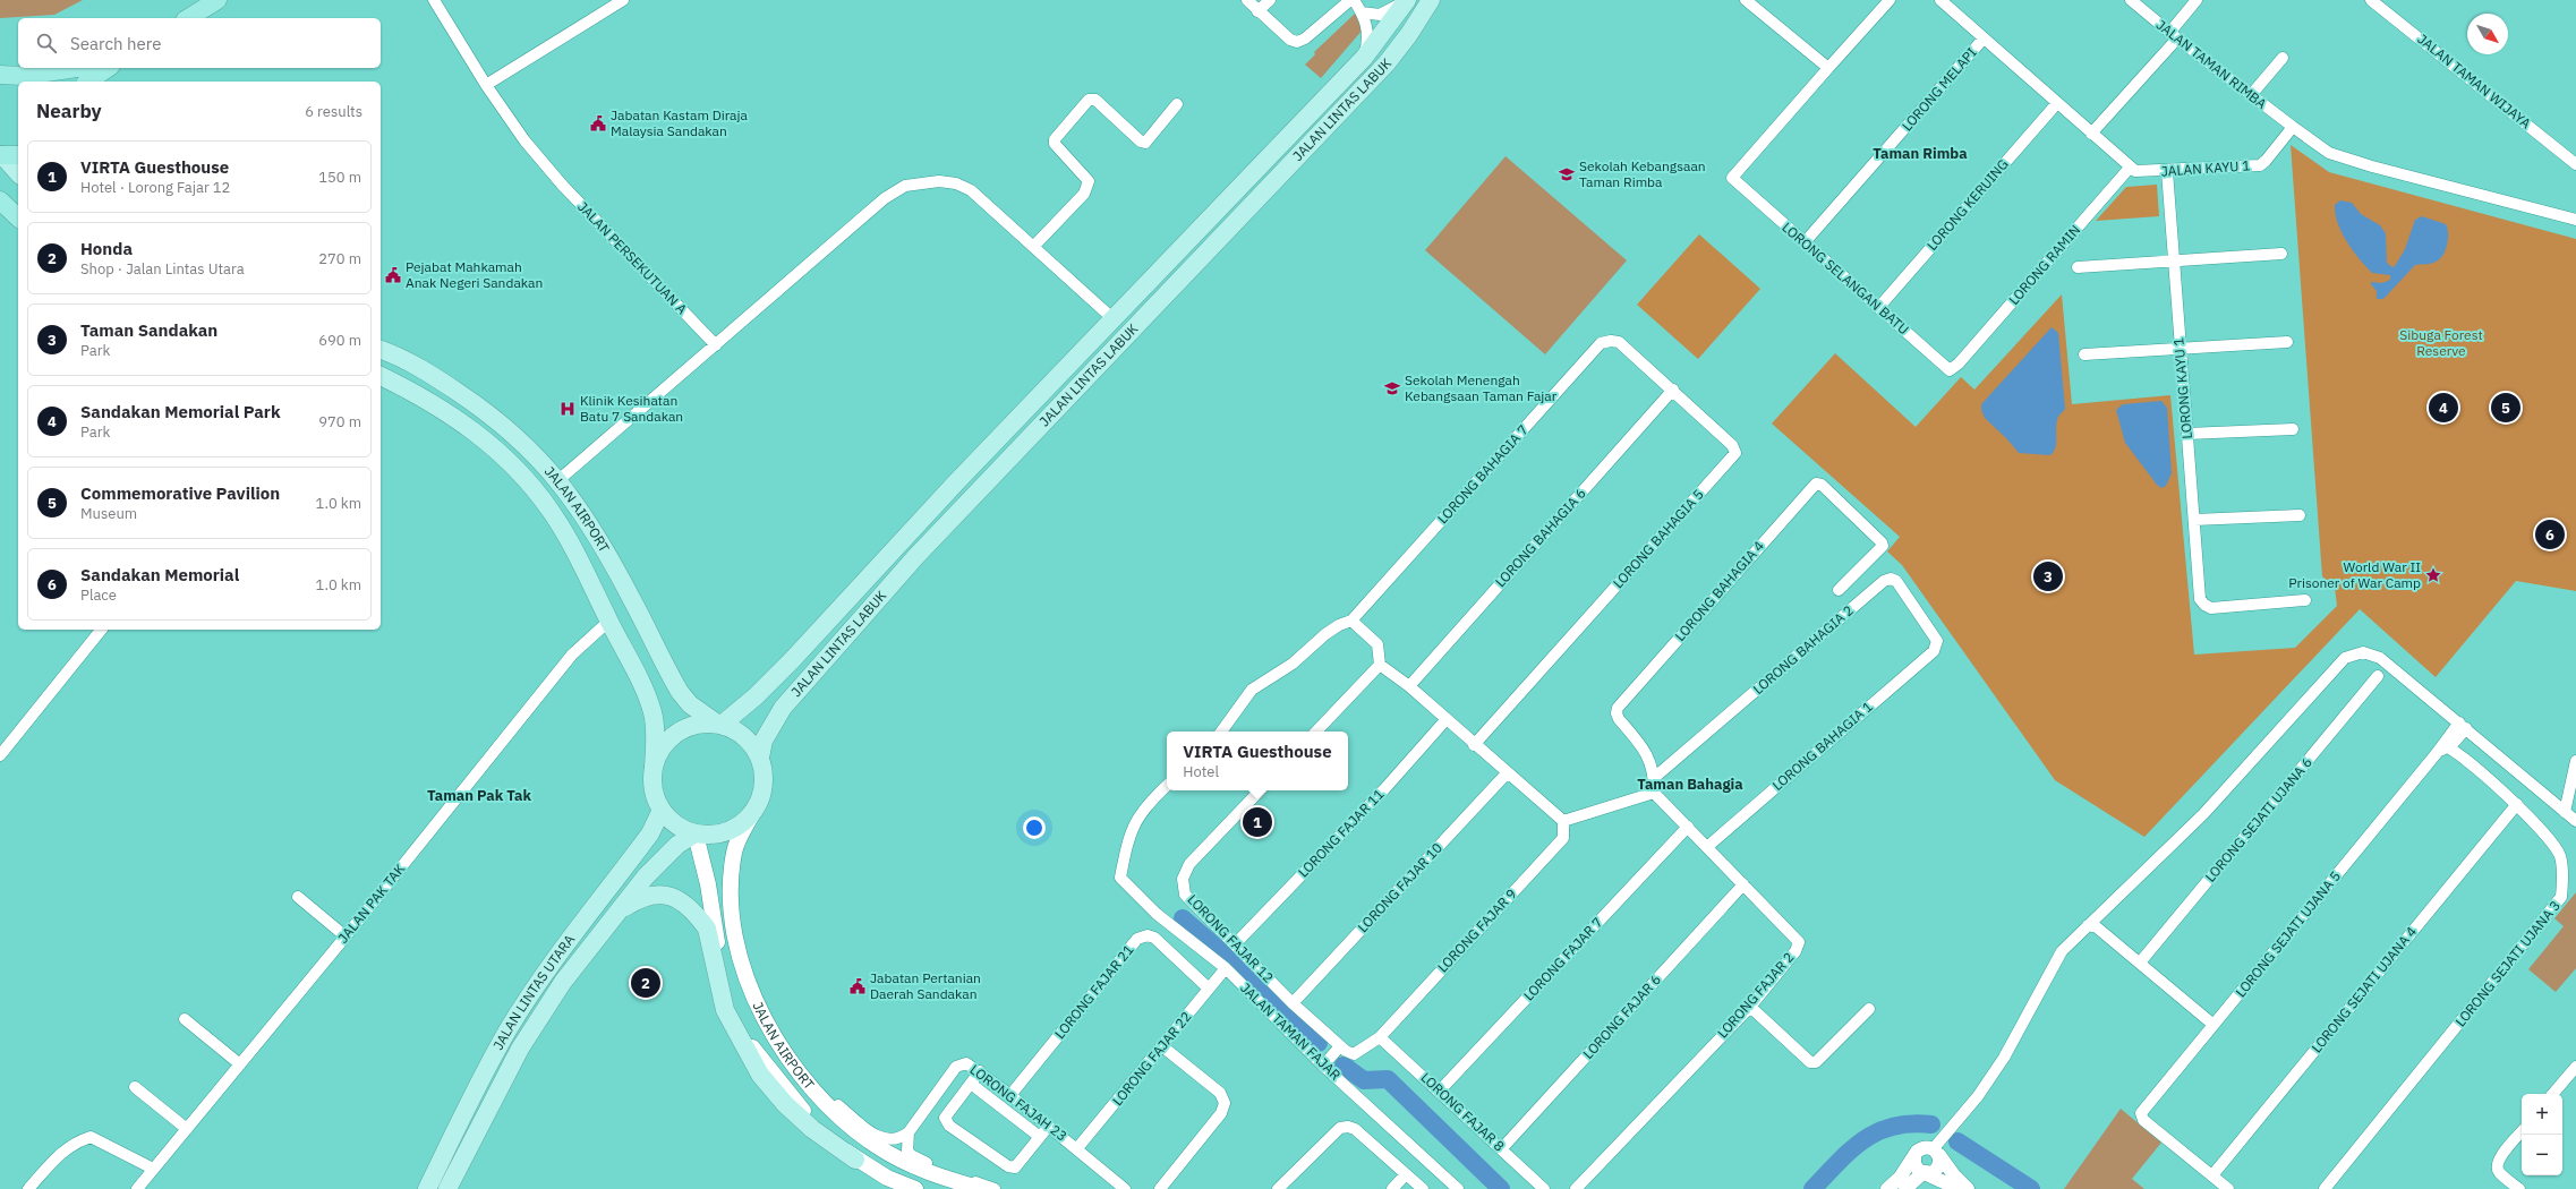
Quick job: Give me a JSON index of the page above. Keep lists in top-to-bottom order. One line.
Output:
{"streets":{"main road":["JALAN LINTAS LABUK","JALAN AIRPORT","JALAN LINTAS UTARA"],"street":["JALAN TAMAN RIMBA","JALAN TAMAN WIJAYA","LORONG MELAPI","JALAN KAYU 1","LORONG KERUING","JALAN PERSEKUTUAN A","LORONG RAMIN","LORONG SELANGAN BATU","LORONG KAYU 1","LORONG BAHAGIA 7","LORONG BAHAGIA 6","LORONG BAHAGIA 5","LORONG BAHAGIA 4","LORONG BAHAGIA 2","LORONG BAHAGIA 1","LORONG SEJATI UJANA 6","LORONG FAJAR 11","LORONG FAJAR 10","JALAN PAK TAK","LORONG FAJAR 9","LORONG SEJATI UJANA 5","LORONG FAJAR 12","LORONG FAJAR 7","LORONG SEJATI UJANA 3","LORONG SEJATI UJANA 4","LORONG FAJAR 21","LORONG FAJAR 2","LORONG FAJAR 6","JALAN TAMAN FAJAR","LORONG FAJAR 22","LORONG FAJAH 23","LORONG FAJAR 8"]},"crossings":[["JALAN TAMAN RIMBA","JALAN KAYU 1"],["LORONG MELAPI","JALAN KAYU 1"],["LORONG MELAPI","LORONG KERUING"],["LORONG MELAPI","LORONG RAMIN"],["LORONG MELAPI","LORONG SELANGAN BATU"],["JALAN LINTAS LABUK","JALAN AIRPORT"],["JALAN LINTAS LABUK","JALAN LINTAS UTARA"],["JALAN KAYU 1","LORONG RAMIN"],["JALAN KAYU 1","LORONG KAYU 1"],["LORONG KERUING","LORONG SELANGAN BATU"],["LORONG RAMIN","LORONG SELANGAN BATU"],["LORONG BAHAGIA 7","LORONG BAHAGIA 5"],["JALAN AIRPORT","JALAN PAK TAK"],["JALAN AIRPORT","JALAN LINTAS UTARA"],["LORONG BAHAGIA 6","LORONG BAHAGIA 5"],["LORONG BAHAGIA 4","LORONG BAHAGIA 2"],["LORONG BAHAGIA 2","LORONG BAHAGIA 1"],["LORONG BAHAGIA 1","LORONG FAJAR 2"],["LORONG FAJAR 11","LORONG FAJAR 12"],["LORONG FAJAR 10","LORONG FAJAR 12"],["LORONG FAJAR 9","LORONG FAJAR 8"],["LORONG SEJATI UJANA 5","LORONG SEJATI UJANA 3"],["LORONG SEJATI UJANA 5","LORONG SEJATI UJANA 4"],["LORONG FAJAR 7","LORONG FAJAR 2"],["LORONG FAJAR 7","LORONG FAJAR 8"],["LORONG SEJATI UJANA 3","LORONG SEJATI UJANA 4"],["LORONG FAJAR 21","LORONG FAJAR 22"],["LORONG FAJAR 21","LORONG FAJAH 23"],["LORONG FAJAR 2","LORONG FAJAR 6"],["LORONG FAJAR 6","LORONG FAJAR 8"],["JALAN TAMAN FAJAR","LORONG FAJAR 22"],["LORONG FAJAR 22","LORONG FAJAH 23"]],"districts":["Taman Rimba","Taman Bahagia","Taman Pak Tak"],"parks":["Sibuga Forest Reserve"],"places":{"public building":["Jabatan Kastam Diraja Malaysia Sandakan","Pejabat Mahkamah Anak Negeri Sandakan","Jabatan Pertanian Daerah Sandakan"],"school or university":["Sekolah Kebangsaan Taman Rimba","Sekolah Menengah Kebangsaan Taman Fajar"],"hospital":["Klinik Kesihatan Batu 7 Sandakan"],"place":["World War II Prisoner of War Camp"]},"north":"bottom right","page":{"search":"Search here","heading":["Nearby","6 results"],"list":[{"mark":"1","name":"VIRTA Guesthouse","note":"Hotel · Lorong Fajar 12","value":"150 m"},{"mark":"2","name":"Honda","note":"Shop · Jalan Lintas Utara","value":"270 m"},{"mark":"3","name":"Taman Sandakan","note":"Park","value":"690 m"},{"mark":"4","name":"Sandakan Memorial Park","note":"Park","value":"970 m"},{"mark":"5","name":"Commemorative Pavilion","note":"Museum","value":"1.0 km"},{"mark":"6","name":"Sandakan Memorial","note":"Place","value":"1.0 km"}],"pins":["4","5","6","3","1","2"],"popup":["VIRTA Guesthouse","Hotel"],"map_buttons":["+","−"]}}
